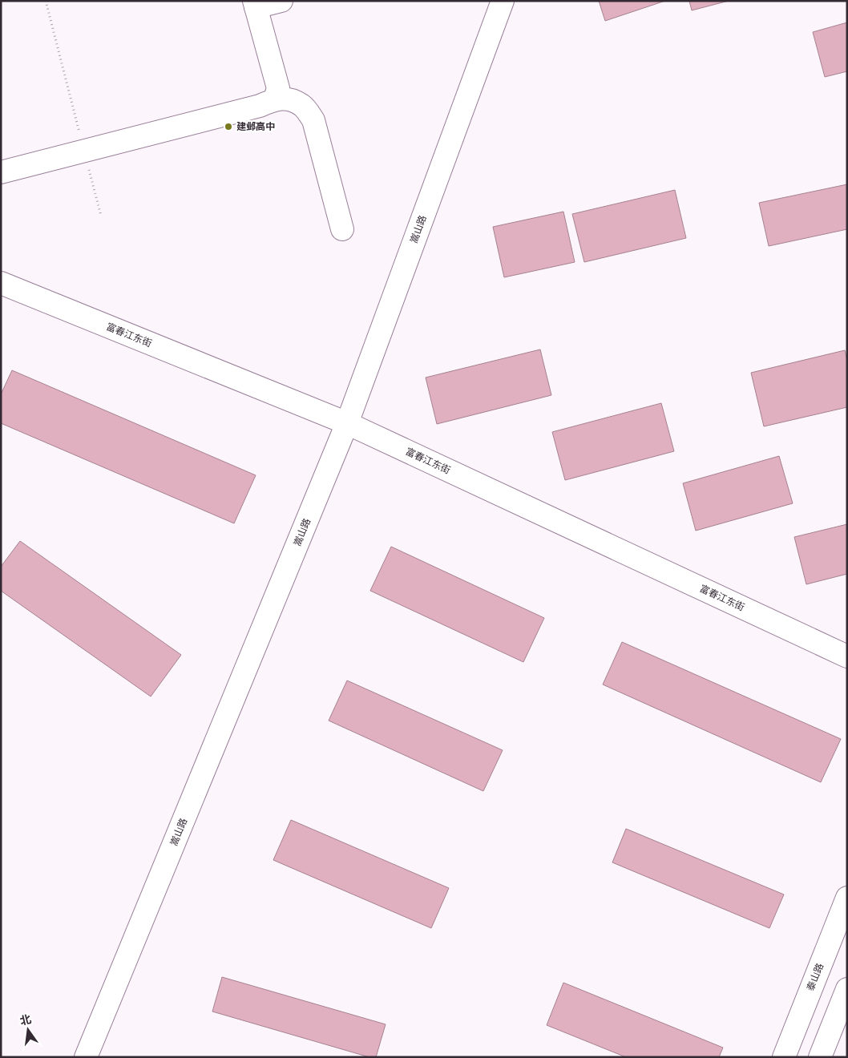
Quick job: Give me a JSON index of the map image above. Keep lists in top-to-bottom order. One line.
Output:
{"streets":{"street":["嵩山路","富春江东街","泰山路"]},"crossings":[["嵩山路","富春江东街"]],"places":["建邺高中"],"north":"top"}
